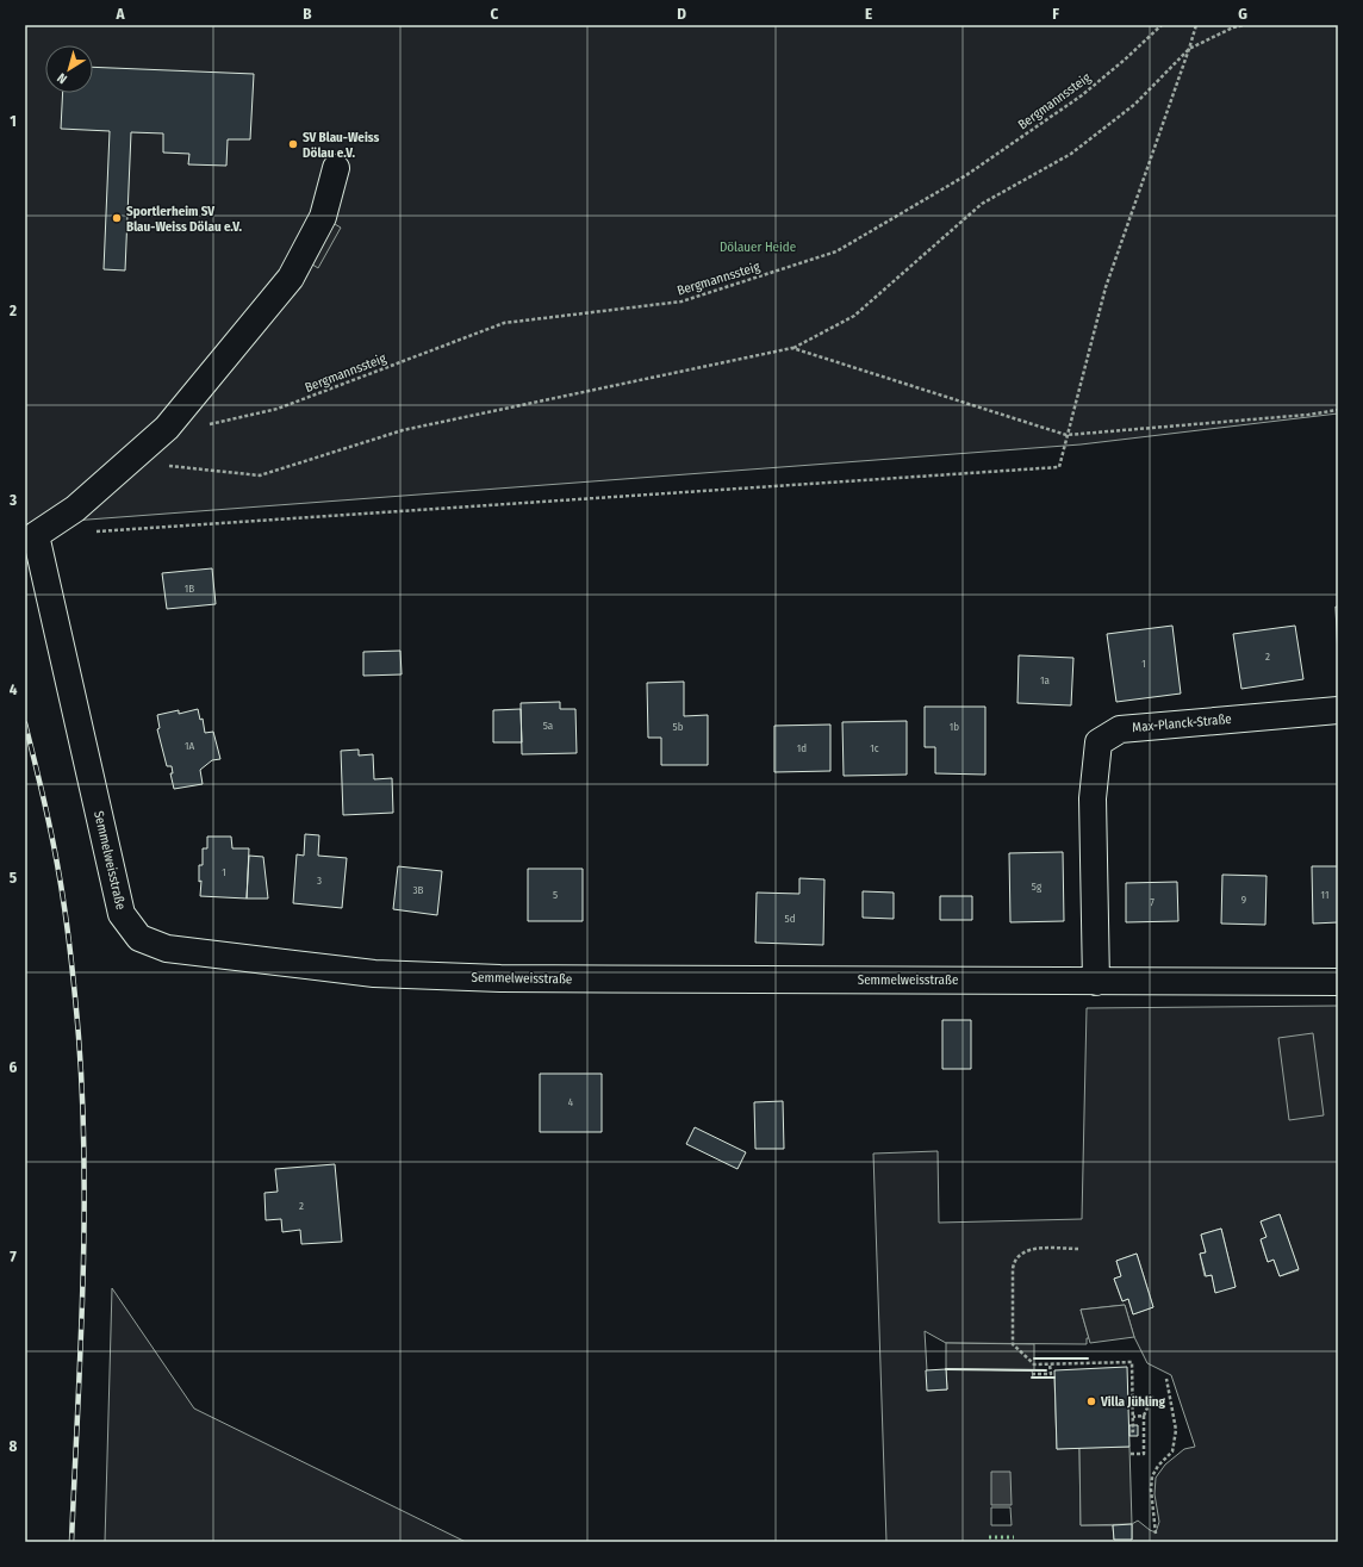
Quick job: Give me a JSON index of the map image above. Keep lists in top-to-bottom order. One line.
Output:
{"streets":{"street":["Max-Planck-Straße","Semmelweisstraße"],"path":["Bergmannssteig"]},"crossings":[["Max-Planck-Straße","Semmelweisstraße"]],"parks":["Dölauer Heide"],"places":["SV Blau-Weiss Dölau e.V.","Sportlerheim SV Blau-Weiss Dölau e.V.","Villa Jühling"],"house_numbers":["1B","2","1","1a","5a","5b","1b","1A","1d","1c","1","3","5g","3B","5","11","9","7","5d","4","2"],"north":"bottom left","grid":{"columns":["A","B","C","D","E","F","G"],"rows":["1","2","3","4","5","6","7","8"]}}
